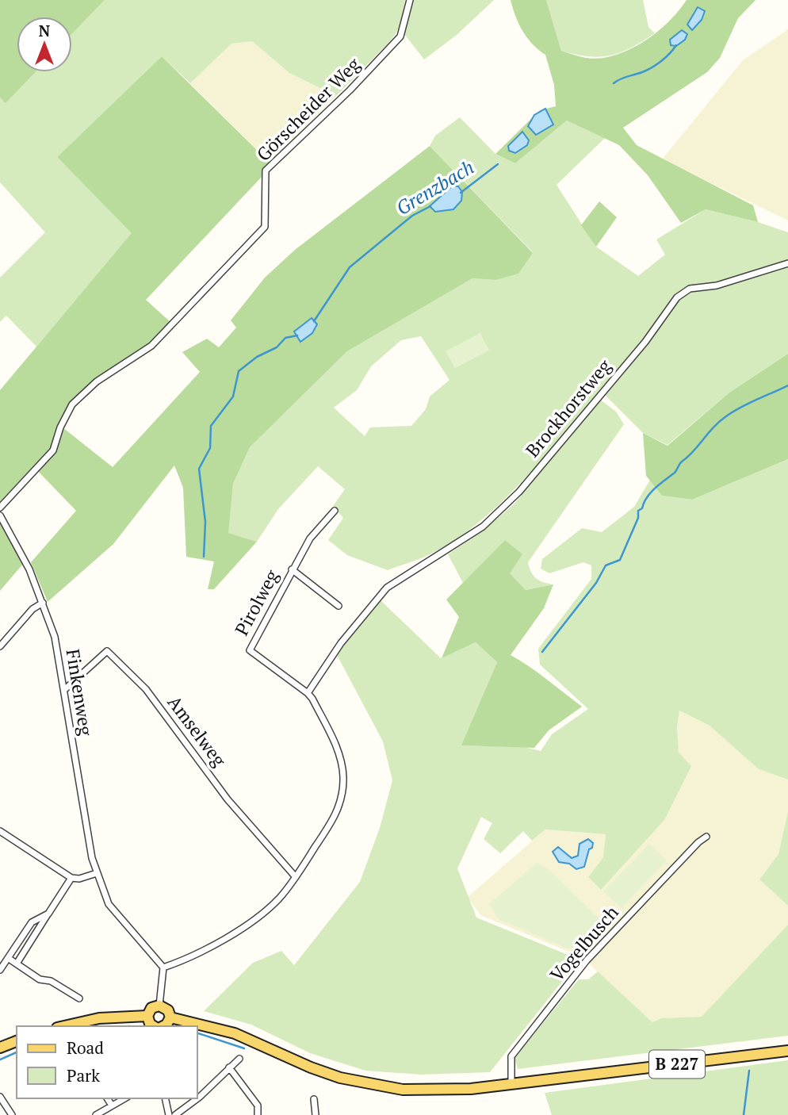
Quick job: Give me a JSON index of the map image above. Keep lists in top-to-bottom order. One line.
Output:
{"streets":{"main road":["B 227"],"street":["Görscheider Weg","Brockhorstweg","Pirolweg","Finkenweg","Amselweg","Vogelbusch"]},"crossings":[["Brockhorstweg","Pirolweg"],["Finkenweg","Amselweg"],["Vogelbusch","B 227"]],"water":["Grenzbach"],"legend":["Road","Park"],"north":"top"}
